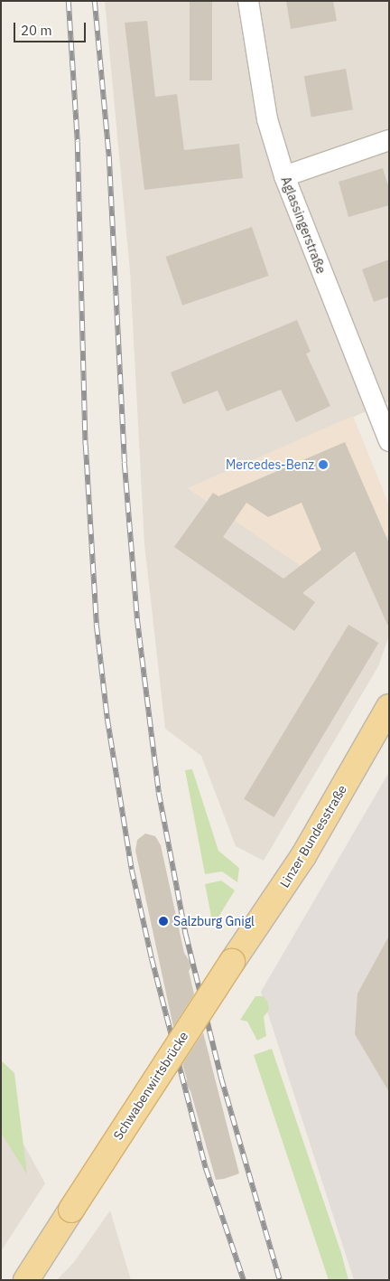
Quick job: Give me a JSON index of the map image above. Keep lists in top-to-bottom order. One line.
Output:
{"streets":{"main road":["Linzer Bundesstraße","Schwabenwirtsbrücke"],"street":["Aglassingerstraße"]},"crossings":[["Linzer Bundesstraße","Schwabenwirtsbrücke"]],"places":["Mercedes-Benz","Salzburg Gnigl"],"scale_bar":"20 m"}
